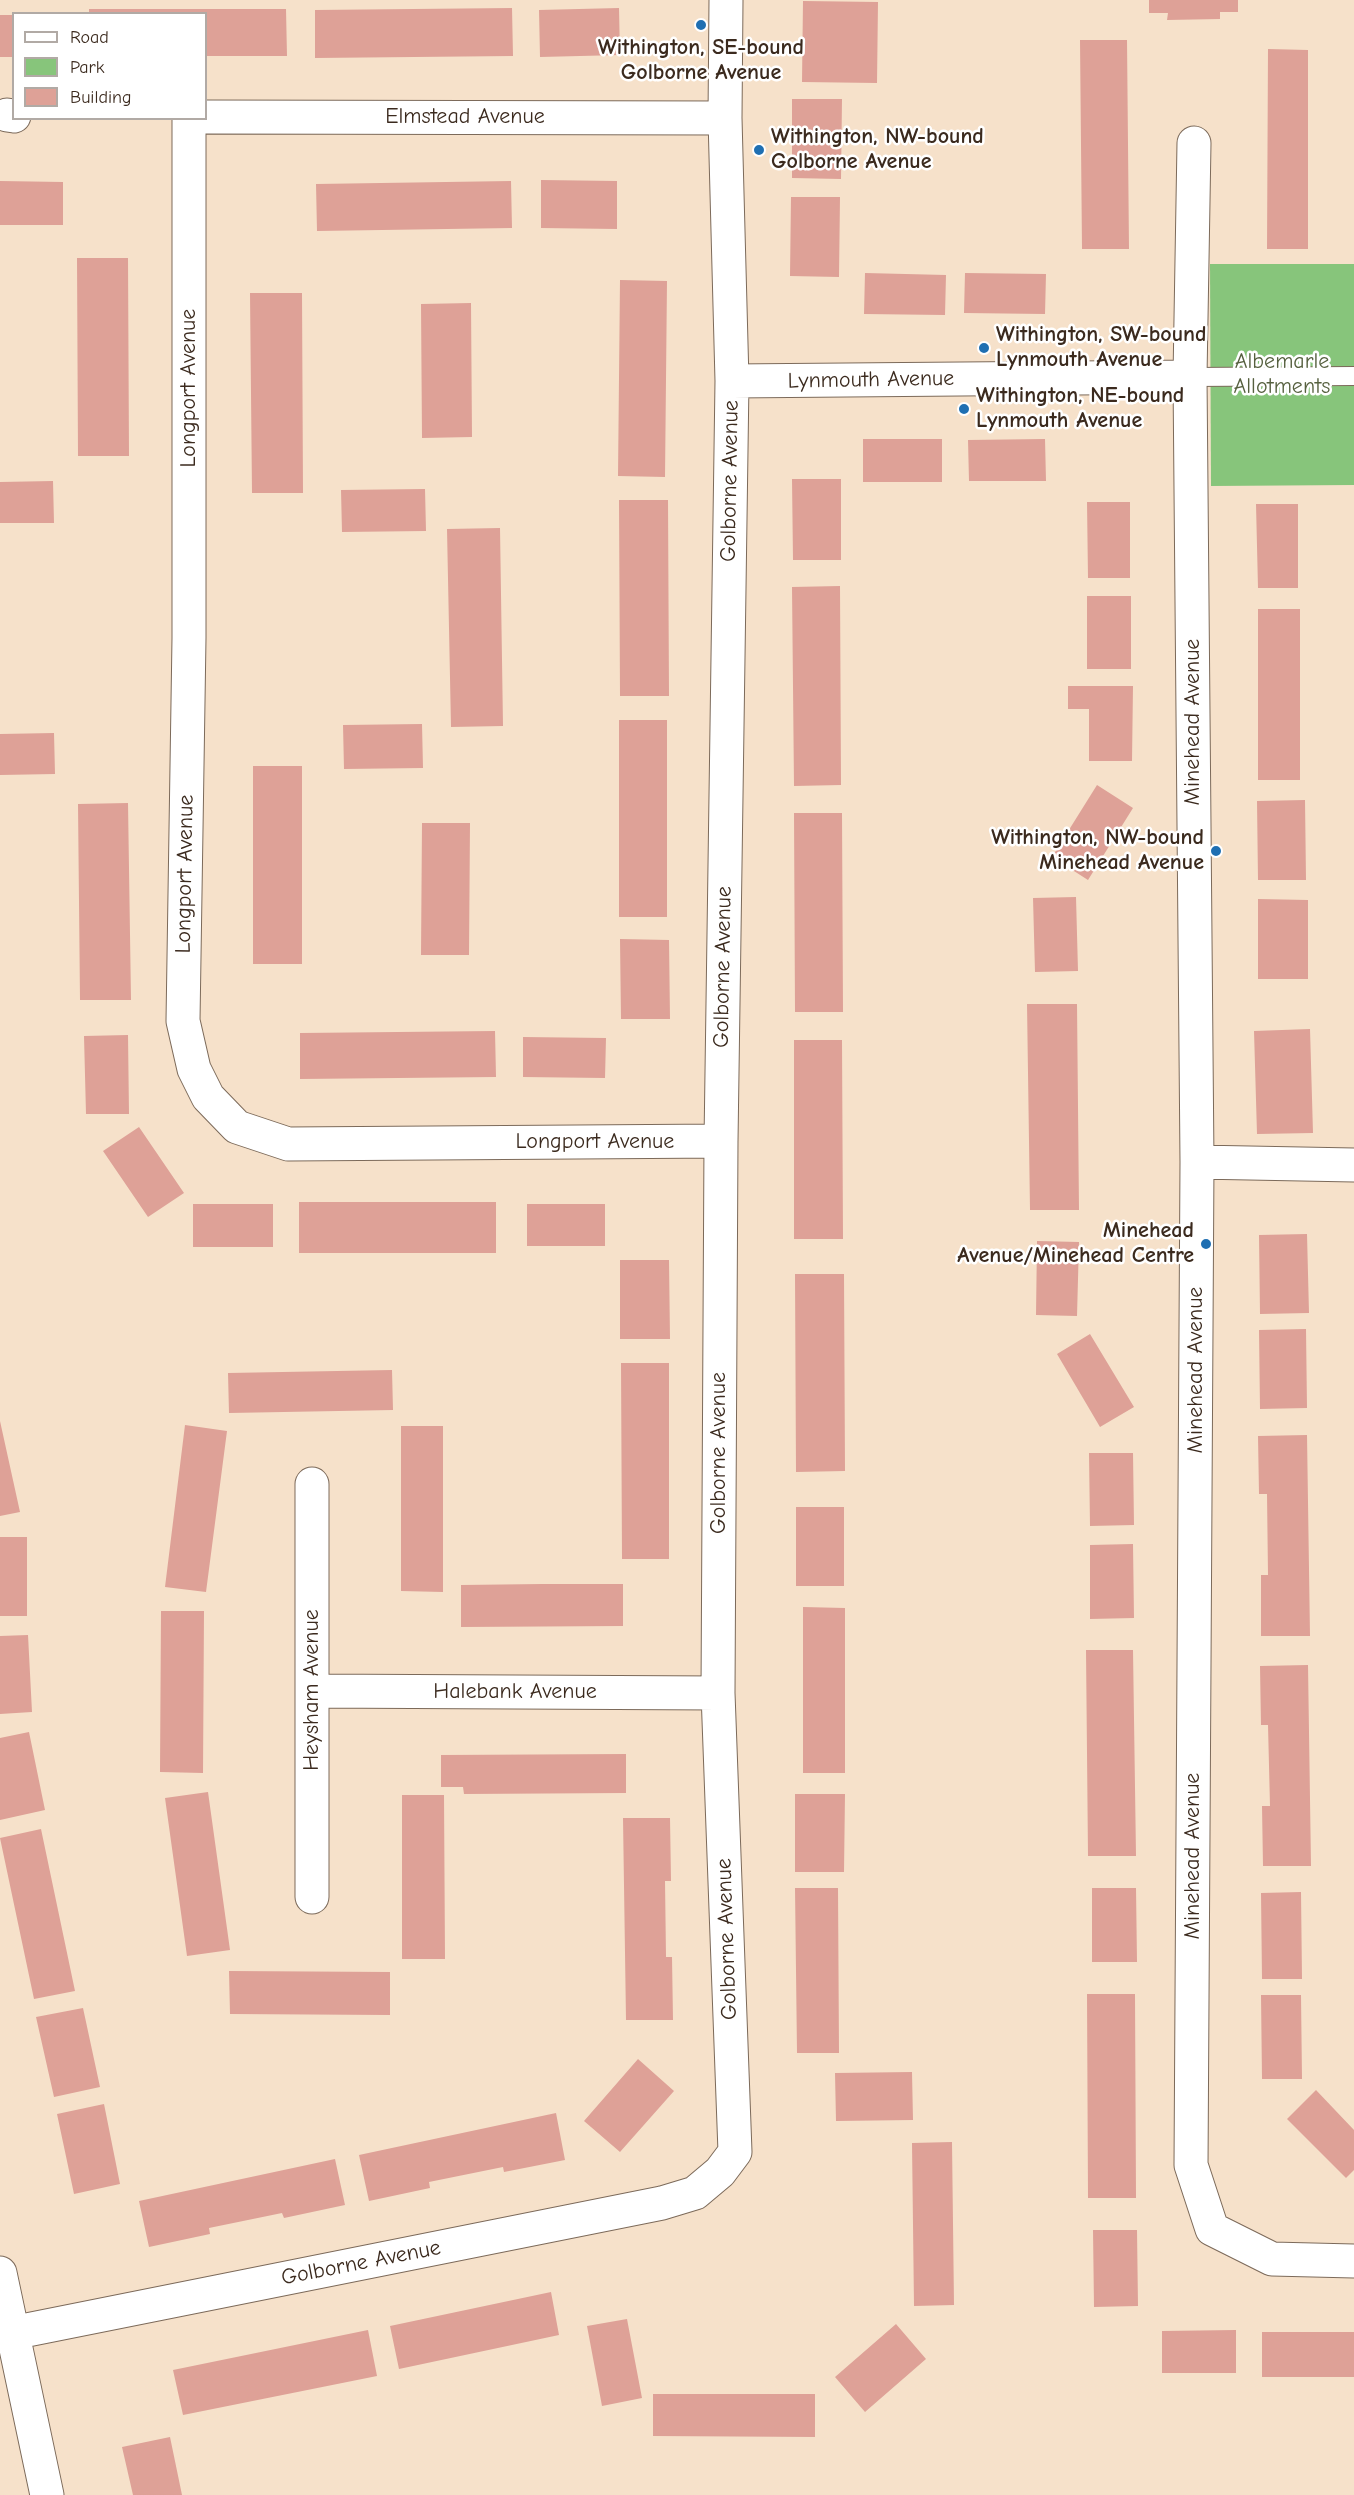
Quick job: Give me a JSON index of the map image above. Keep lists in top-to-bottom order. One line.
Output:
{"streets":{"street":["Elmstead Avenue","Lynmouth Avenue","Longport Avenue","Golborne Avenue","Minehead Avenue","Heysham Avenue","Halebank Avenue"]},"crossings":[["Elmstead Avenue","Golborne Avenue"],["Lynmouth Avenue","Golborne Avenue"],["Lynmouth Avenue","Minehead Avenue"],["Longport Avenue","Golborne Avenue"],["Golborne Avenue","Halebank Avenue"],["Heysham Avenue","Halebank Avenue"]],"parks":["Albemarle Allotments"],"places":["Withington, SE-bound Golborne Avenue","Withington, NW-bound Golborne Avenue","Withington, SW-bound Lynmouth Avenue","Withington, NE-bound Lynmouth Avenue","Withington, NW-bound Minehead Avenue","Minehead Avenue/Minehead Centre"],"legend":["Road","Park","Building"]}
